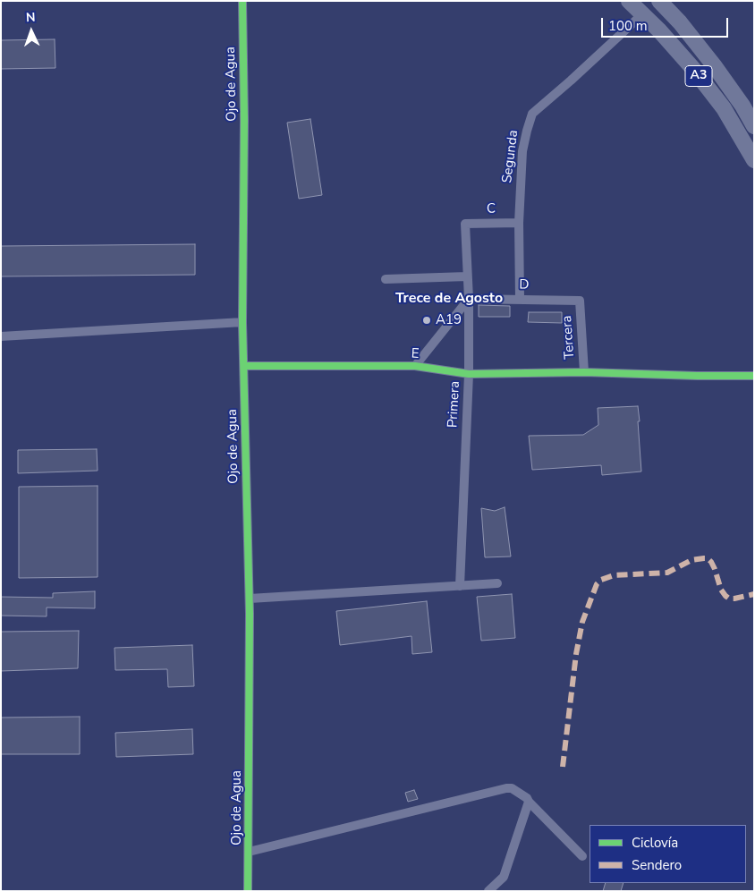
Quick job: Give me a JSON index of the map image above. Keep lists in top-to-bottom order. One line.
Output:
{"streets":{"highway":["A3"],"street":["Ojo de Agua","Segunda","C","D","Tercera","E","Primera"]},"crossings":[["A3","Segunda"],["Ojo de Agua","E"],["Segunda","C"],["Segunda","D"],["C","Primera"],["D","Tercera"],["D","Primera"],["Tercera","E"],["E","Primera"]],"districts":["Trece de Agosto"],"places":["A19"],"legend":["Ciclovía","Sendero"],"scale_bar":"100 m","north":"top"}
